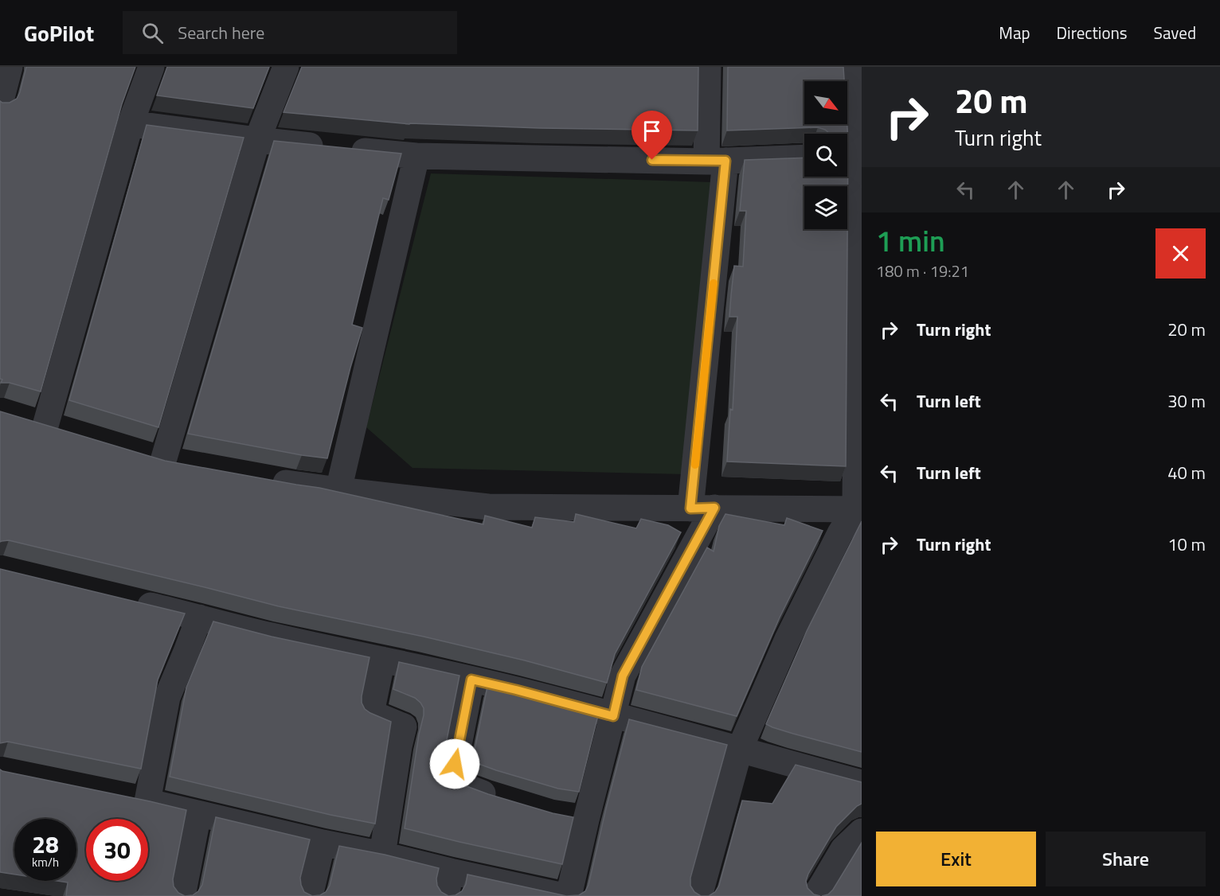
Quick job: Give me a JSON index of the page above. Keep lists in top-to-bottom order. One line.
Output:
{"north":"bottom right","page":{"header":"GoPilot","search":"Search here","nav":["Map","Directions","Saved"],"turn":["20 m","Turn right"],"heading":["1 min","180 m · 19:21"],"list":[{"name":"Turn right","value":"20 m"},{"name":"Turn left","value":"30 m"},{"name":"Turn left","value":"40 m"},{"name":"Turn right","value":"10 m"}],"speed":"28 km/h","limit":"30","buttons":["Exit","Share"]}}
